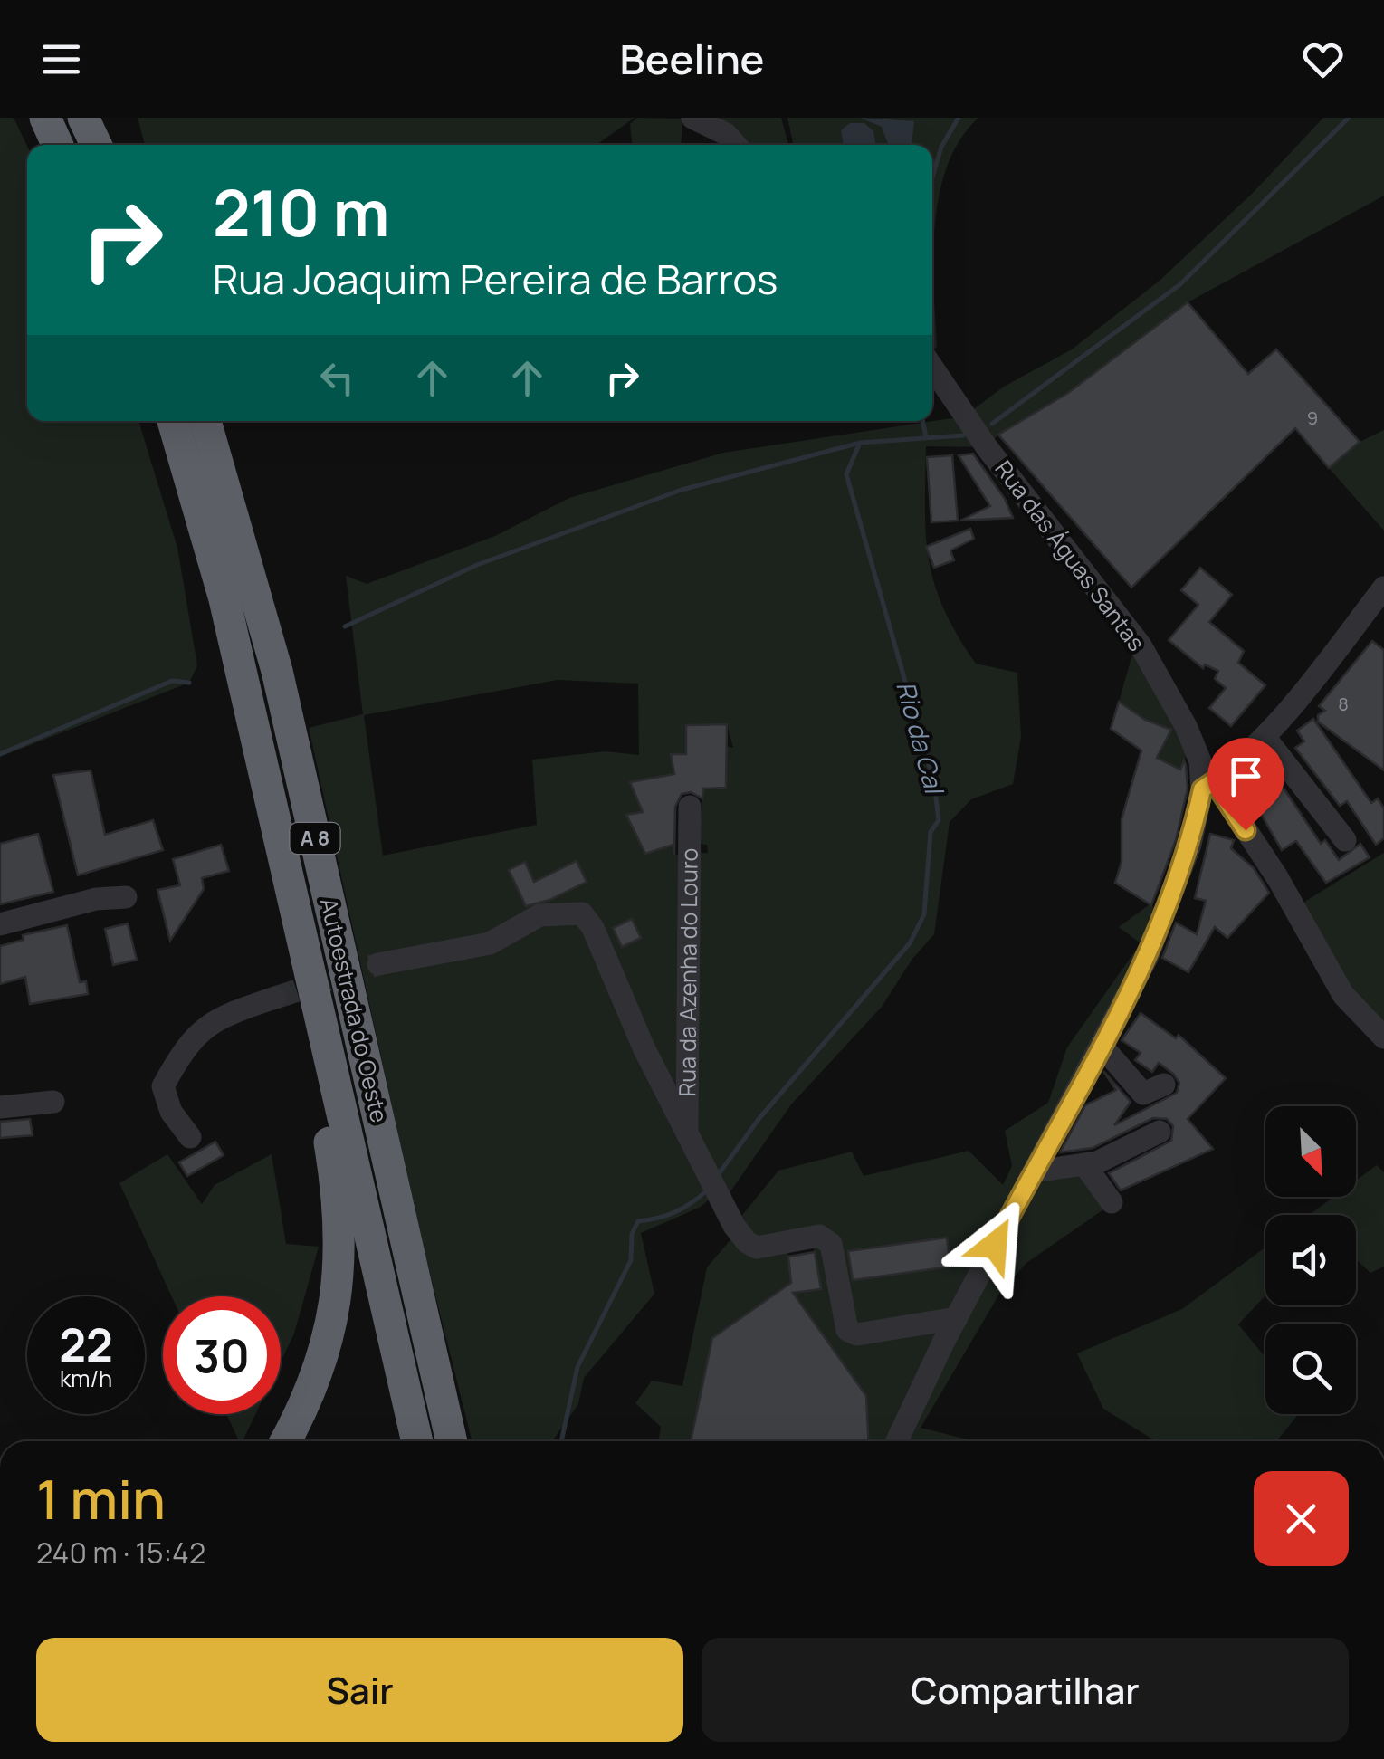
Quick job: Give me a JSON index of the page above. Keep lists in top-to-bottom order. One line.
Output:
{"streets":{"highway":["A 8","Autoestrada do Oeste"],"street":["Rua das Águas Santas","Rua da Azenha do Louro"]},"water":["Rio da Cal"],"house_numbers":["9","8"],"north":"bottom right","page":{"header":"Beeline","turn":["210 m","Rua Joaquim Pereira de Barros"],"speed":"22 km/h","limit":"30","heading":["1 min","240 m · 15:42"],"buttons":["Sair","Compartilhar"]}}
